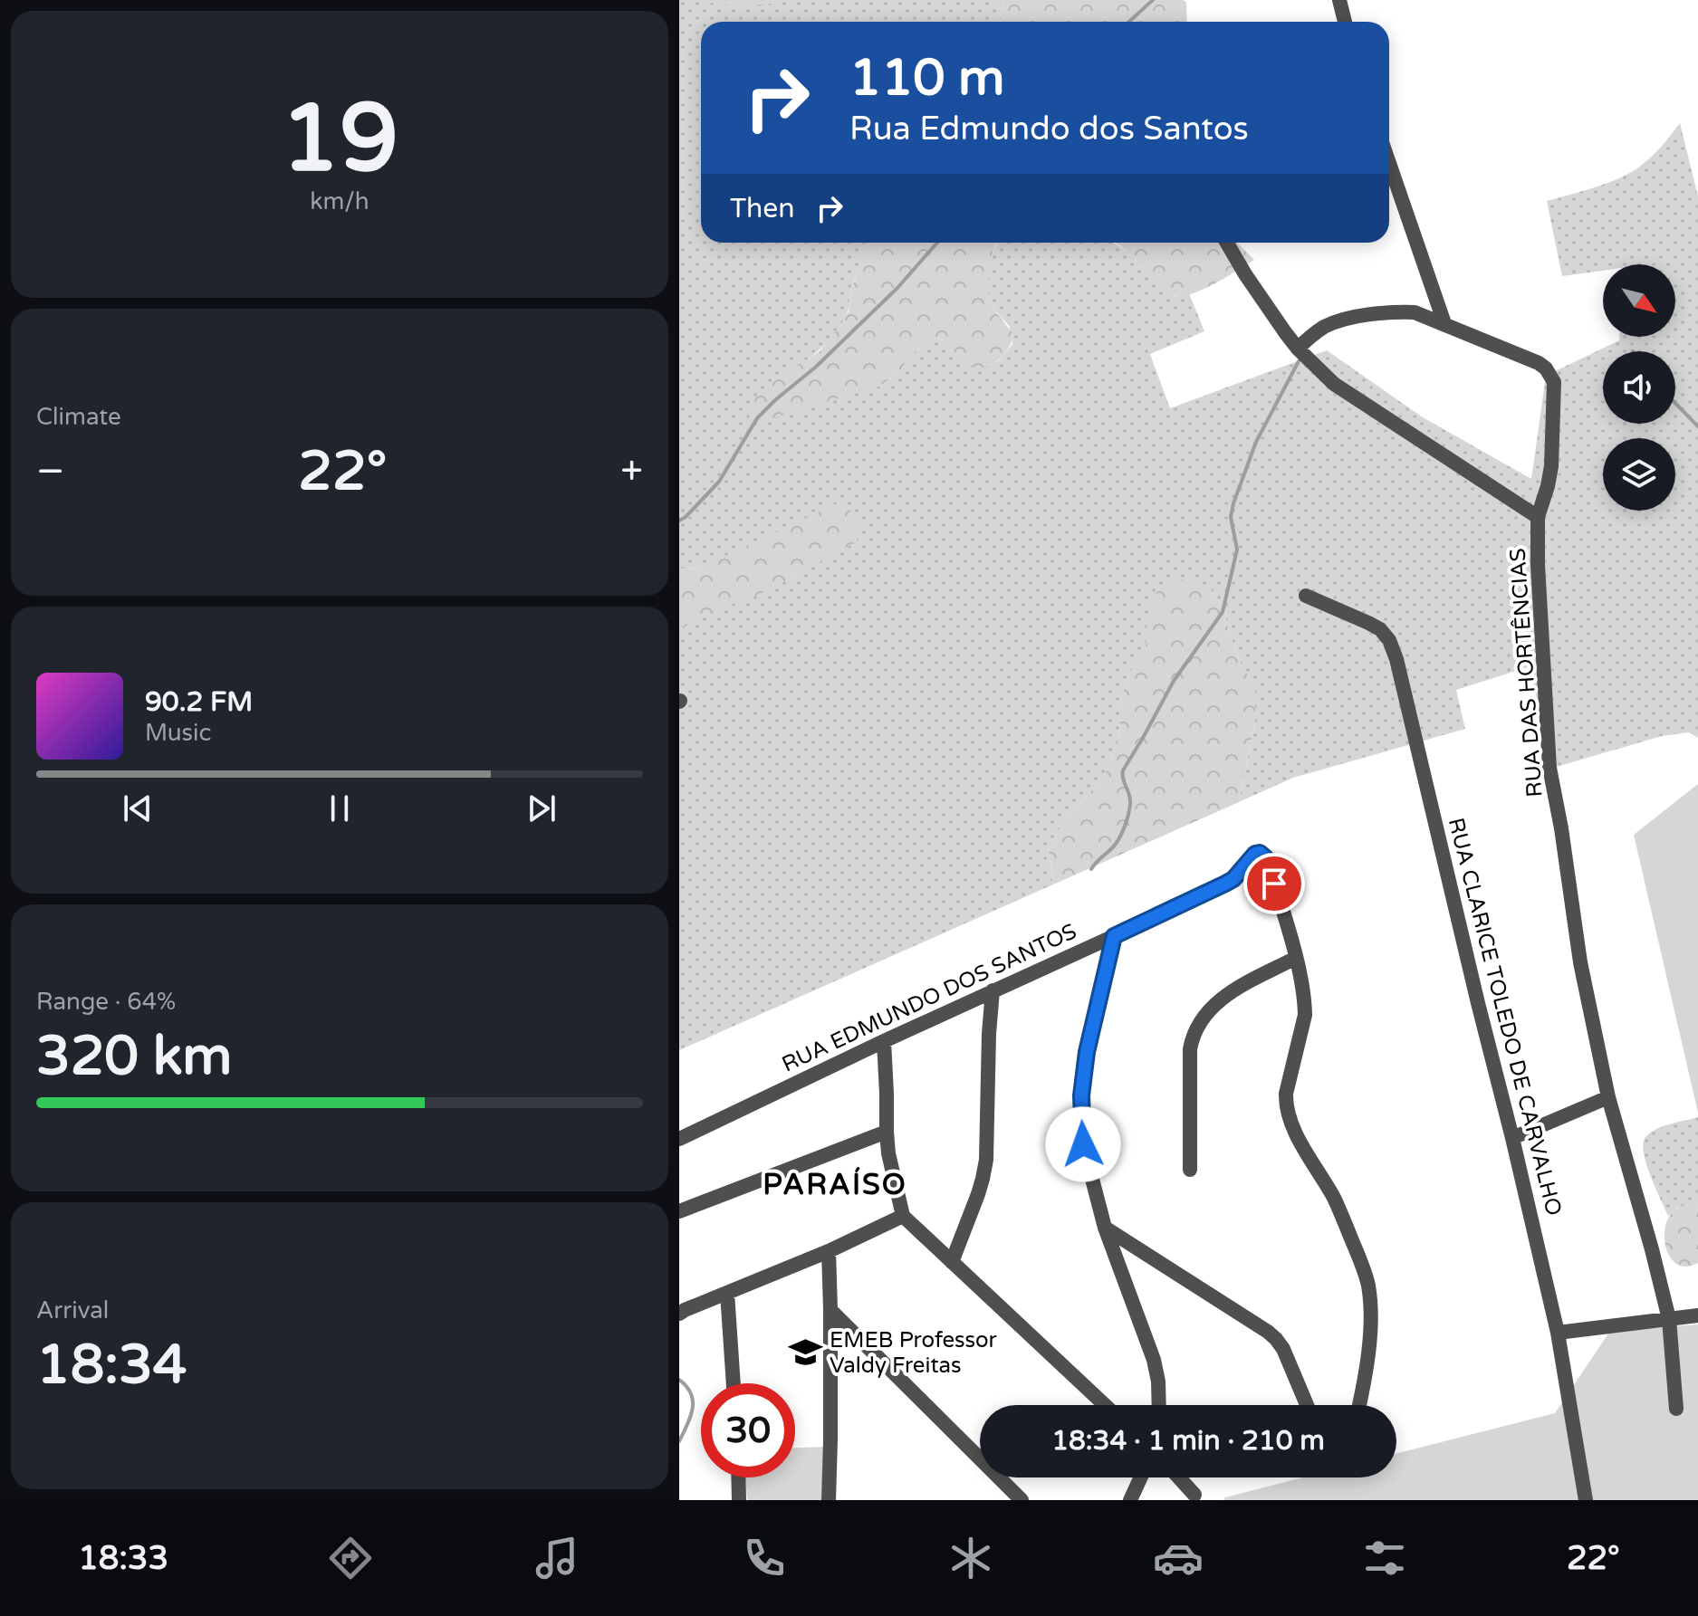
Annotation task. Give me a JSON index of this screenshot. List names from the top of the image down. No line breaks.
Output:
{"streets":{"street":["RUA DAS HORTÊNCIAS","RUA EDMUNDO DOS SANTOS","RUA CLARICE TOLEDO DE CARVALHO"]},"districts":["PARAÍSO"],"places":{"school or university":["EMEB Professor Valdy Freitas"]},"north":"bottom right","page":{"tile":[["19","km/h"],"Climate",["Range · 64%","320 km"],["Arrival","18:34"]],"turn":["110 m","Rua Edmundo dos Santos"],"then":"Then","heat":["−","22°","+"],"song":["90.2 FM","Music"],"limit":"30","trip":"18:34 · 1 min · 210 m","tabs":["18:33","22°"]}}
